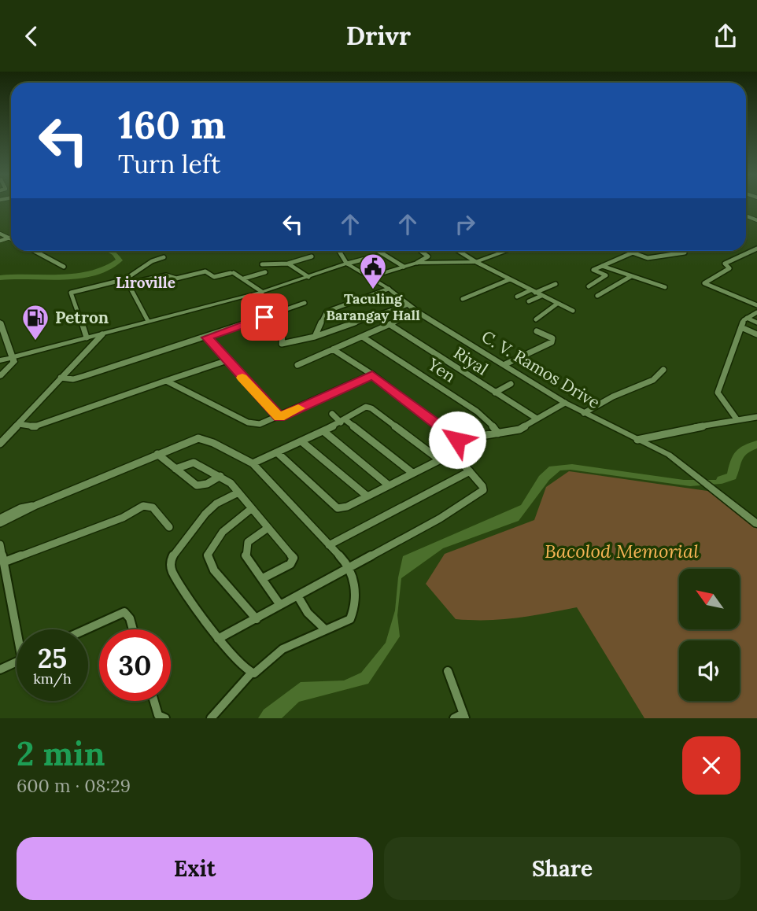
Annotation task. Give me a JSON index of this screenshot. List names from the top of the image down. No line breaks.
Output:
{"streets":{"street":["Riyal","C. V. Ramos Drive","Yen"]},"districts":["Liroville"],"parks":["Bacolod Memorial"],"places":{"public building":["Taculing Barangay Hall"],"fuel station":["Petron"]},"north":"top left","page":{"header":"Drivr","turn":["160 m","Turn left"],"speed":"25 km/h","limit":"30","heading":["2 min","600 m · 08:29"],"buttons":["Exit","Share"]}}
